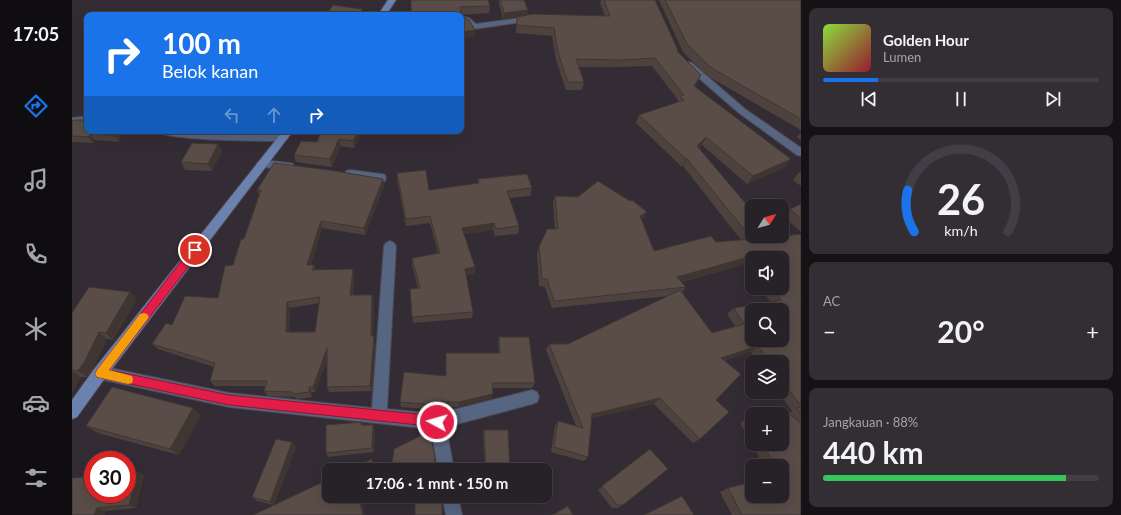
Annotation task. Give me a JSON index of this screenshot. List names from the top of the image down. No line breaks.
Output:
{"north":"top right","page":{"tabs":"17:05","turn":["100 m","Belok kanan"],"song":["Golden Hour","Lumen"],"map_buttons":["+","−"],"tile":["AC",["Jangkauan · 88%","440 km"]],"heat":["−","20°","+"],"limit":"30","trip":"17:06 · 1 mnt · 150 m","gauge":["26","km/h"]}}
